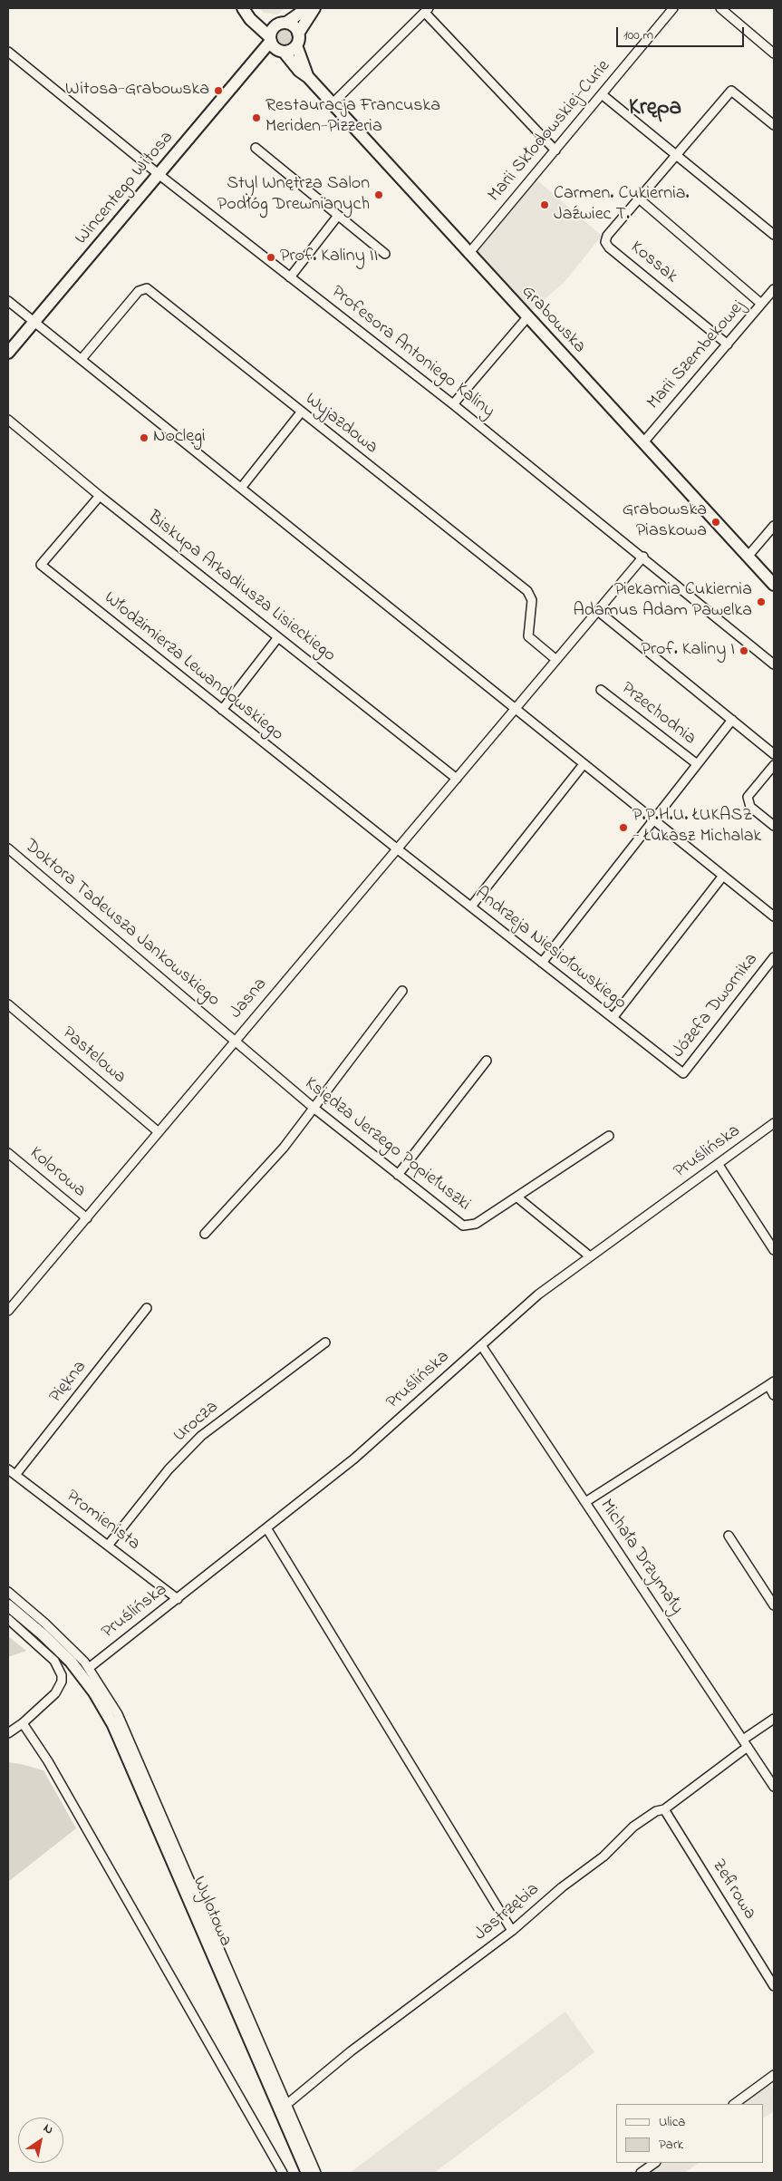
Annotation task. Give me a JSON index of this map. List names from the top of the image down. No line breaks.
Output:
{"streets":{"street":["Marii Skłodowskiej-Curie","Wincentego Witosa","Kossak","Grabowska","Profesora Antoniego Kaliny","Marii Szembekowej","Wyjazdowa","Biskupa Arkadiusza Lisieckiego","Włodzimierza Lewandowskiego","Przechodnia","Doktora Tadeusza Jankowskiego","Andrzeja Niesiołowskiego","Jasna","Józefa Dwornika","Pastelowa","Księdza Jerzego Popiełuszki","Pruślińska","Kolorowa","Piękna","Urocza","Promienista","Michała Drzymały","Zefirowa","Wylotowa","Jastrzębia"]},"crossings":[["Marii Skłodowskiej-Curie","Grabowska"],["Wincentego Witosa","Grabowska"],["Wincentego Witosa","Profesora Antoniego Kaliny"],["Kossak","Marii Szembekowej"],["Grabowska","Marii Szembekowej"],["Profesora Antoniego Kaliny","Jasna"],["Wyjazdowa","Jasna"],["Biskupa Arkadiusza Lisieckiego","Włodzimierza Lewandowskiego"],["Biskupa Arkadiusza Lisieckiego","Jasna"],["Włodzimierza Lewandowskiego","Andrzeja Niesiołowskiego"],["Włodzimierza Lewandowskiego","Jasna"],["Doktora Tadeusza Jankowskiego","Jasna"],["Doktora Tadeusza Jankowskiego","Księdza Jerzego Popiełuszki"],["Andrzeja Niesiołowskiego","Jasna"],["Andrzeja Niesiołowskiego","Józefa Dwornika"],["Jasna","Pastelowa"],["Jasna","Księdza Jerzego Popiełuszki"],["Jasna","Kolorowa"],["Pruślińska","Promienista"],["Pruślińska","Michała Drzymały"],["Pruślińska","Wylotowa"],["Piękna","Promienista"],["Urocza","Promienista"],["Michała Drzymały","Jastrzębia"],["Zefirowa","Jastrzębia"],["Wylotowa","Jastrzębia"]],"districts":["Krępa"],"places":["Witosa-Grabowska","Restauracja Francuska Meriden-Pizzeria","Styl Wnętrza Salon Podłóg Drewnianych","Carmen. Cukiernia. Jaźwiec T.","Prof. Kaliny II","Noclegi","Grabowska Piaskowa","Piekarnia Cukiernia Adamus Adam Pawelka","Prof. Kaliny I","P.P.H.U. ŁUKASZ - Łukasz Michalak"],"legend":["Ulica","Park"],"scale_bar":"100 m","north":"top right"}
